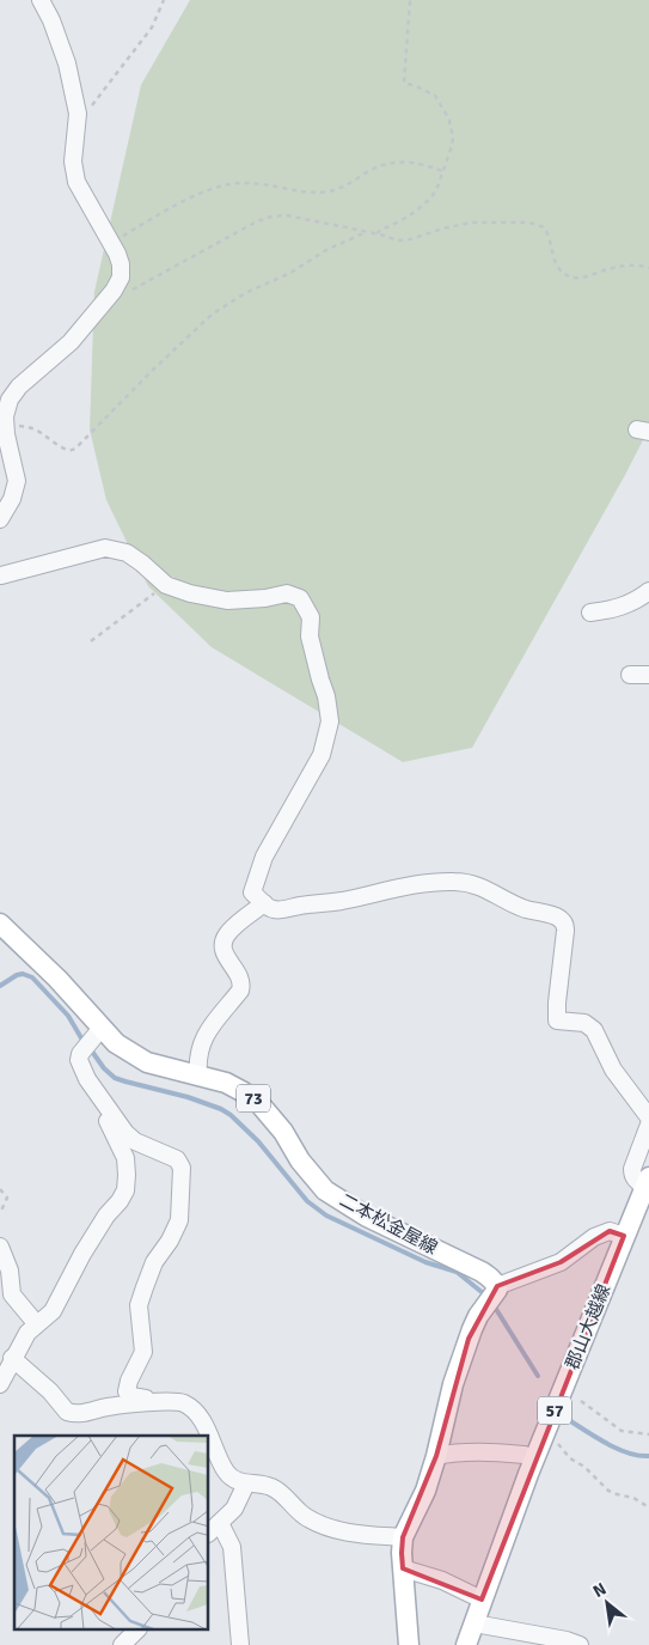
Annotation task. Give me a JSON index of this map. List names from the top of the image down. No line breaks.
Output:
{"streets":{"main road":["73","二本松金屋線","郡山大越線","57"]},"north":"top left"}
